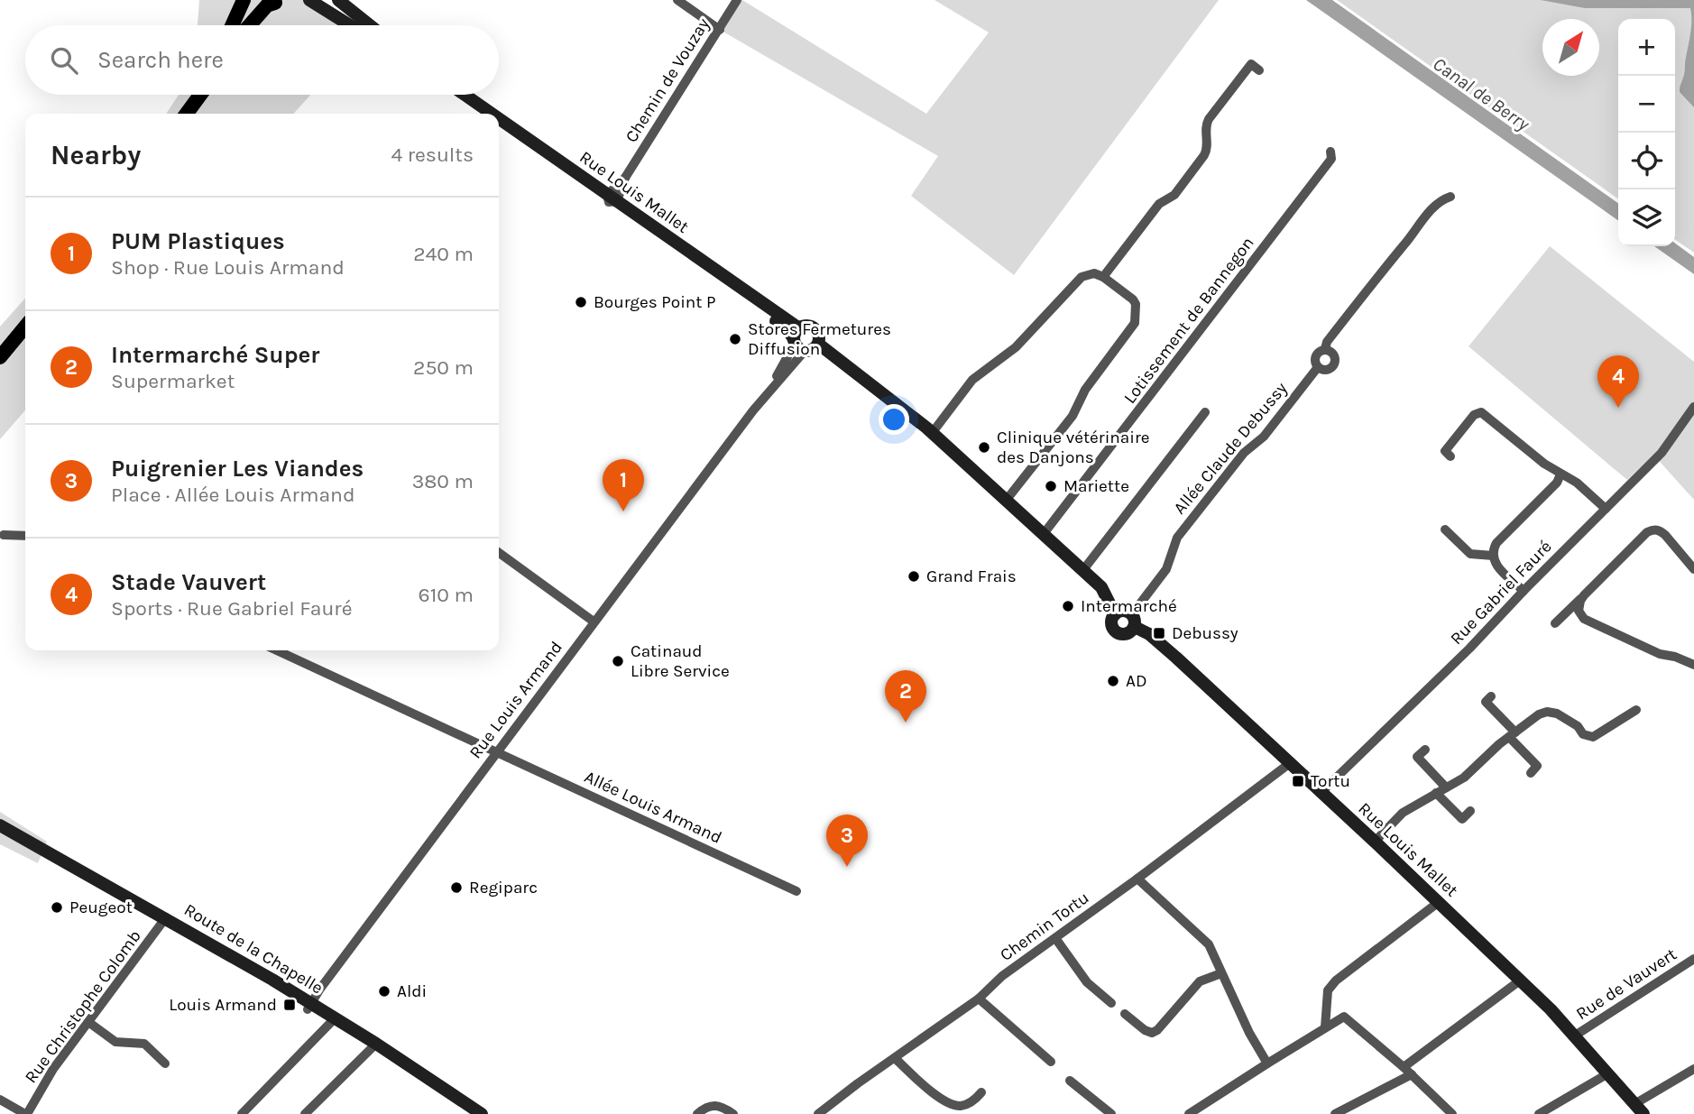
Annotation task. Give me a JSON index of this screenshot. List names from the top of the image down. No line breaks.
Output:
{"streets":{"main road":["Rue Louis Mallet","Route de la Chapelle"],"street":["Chemin de Vouzay","Lotissement de Bannegon","Allée Claude Debussy","Rue Gabriel Fauré","Rue Louis Armand","Allée Louis Armand","Chemin Tortu","Rue de Vauvert","Rue Christophe Colomb"]},"crossings":[["Chemin de Vouzay","Rue Louis Mallet"],["Rue Louis Mallet","Lotissement de Bannegon"],["Rue Louis Mallet","Allée Claude Debussy"],["Rue Louis Mallet","Rue Gabriel Fauré"],["Rue Louis Mallet","Rue Louis Armand"],["Rue Louis Mallet","Chemin Tortu"],["Rue Louis Mallet","Rue de Vauvert"],["Rue Louis Armand","Allée Louis Armand"],["Rue Louis Armand","Route de la Chapelle"],["Route de la Chapelle","Rue Christophe Colomb"]],"water":["Canal de Berry"],"places":{"other":["Bourges Point P","Stores Fermetures Diffusion","Clinique vétérinaire des Danjons","Mariette","Grand Frais","Intermarché","Catinaud Libre Service","AD","Regiparc","Peugeot","Aldi"],"transit":["Debussy","Tortu","Louis Armand"]},"north":"top right","page":{"map_buttons":["+","−"],"search":"Search here","heading":["Nearby","4 results"],"list":[{"mark":"1","name":"PUM Plastiques","note":"Shop · Rue Louis Armand","value":"240 m"},{"mark":"2","name":"Intermarché Super","note":"Supermarket","value":"250 m"},{"mark":"3","name":"Puigrenier Les Viandes","note":"Place · Allée Louis Armand","value":"380 m"},{"mark":"4","name":"Stade Vauvert","note":"Sports · Rue Gabriel Fauré","value":"610 m"}],"pins":["4","1","2","3"]}}
